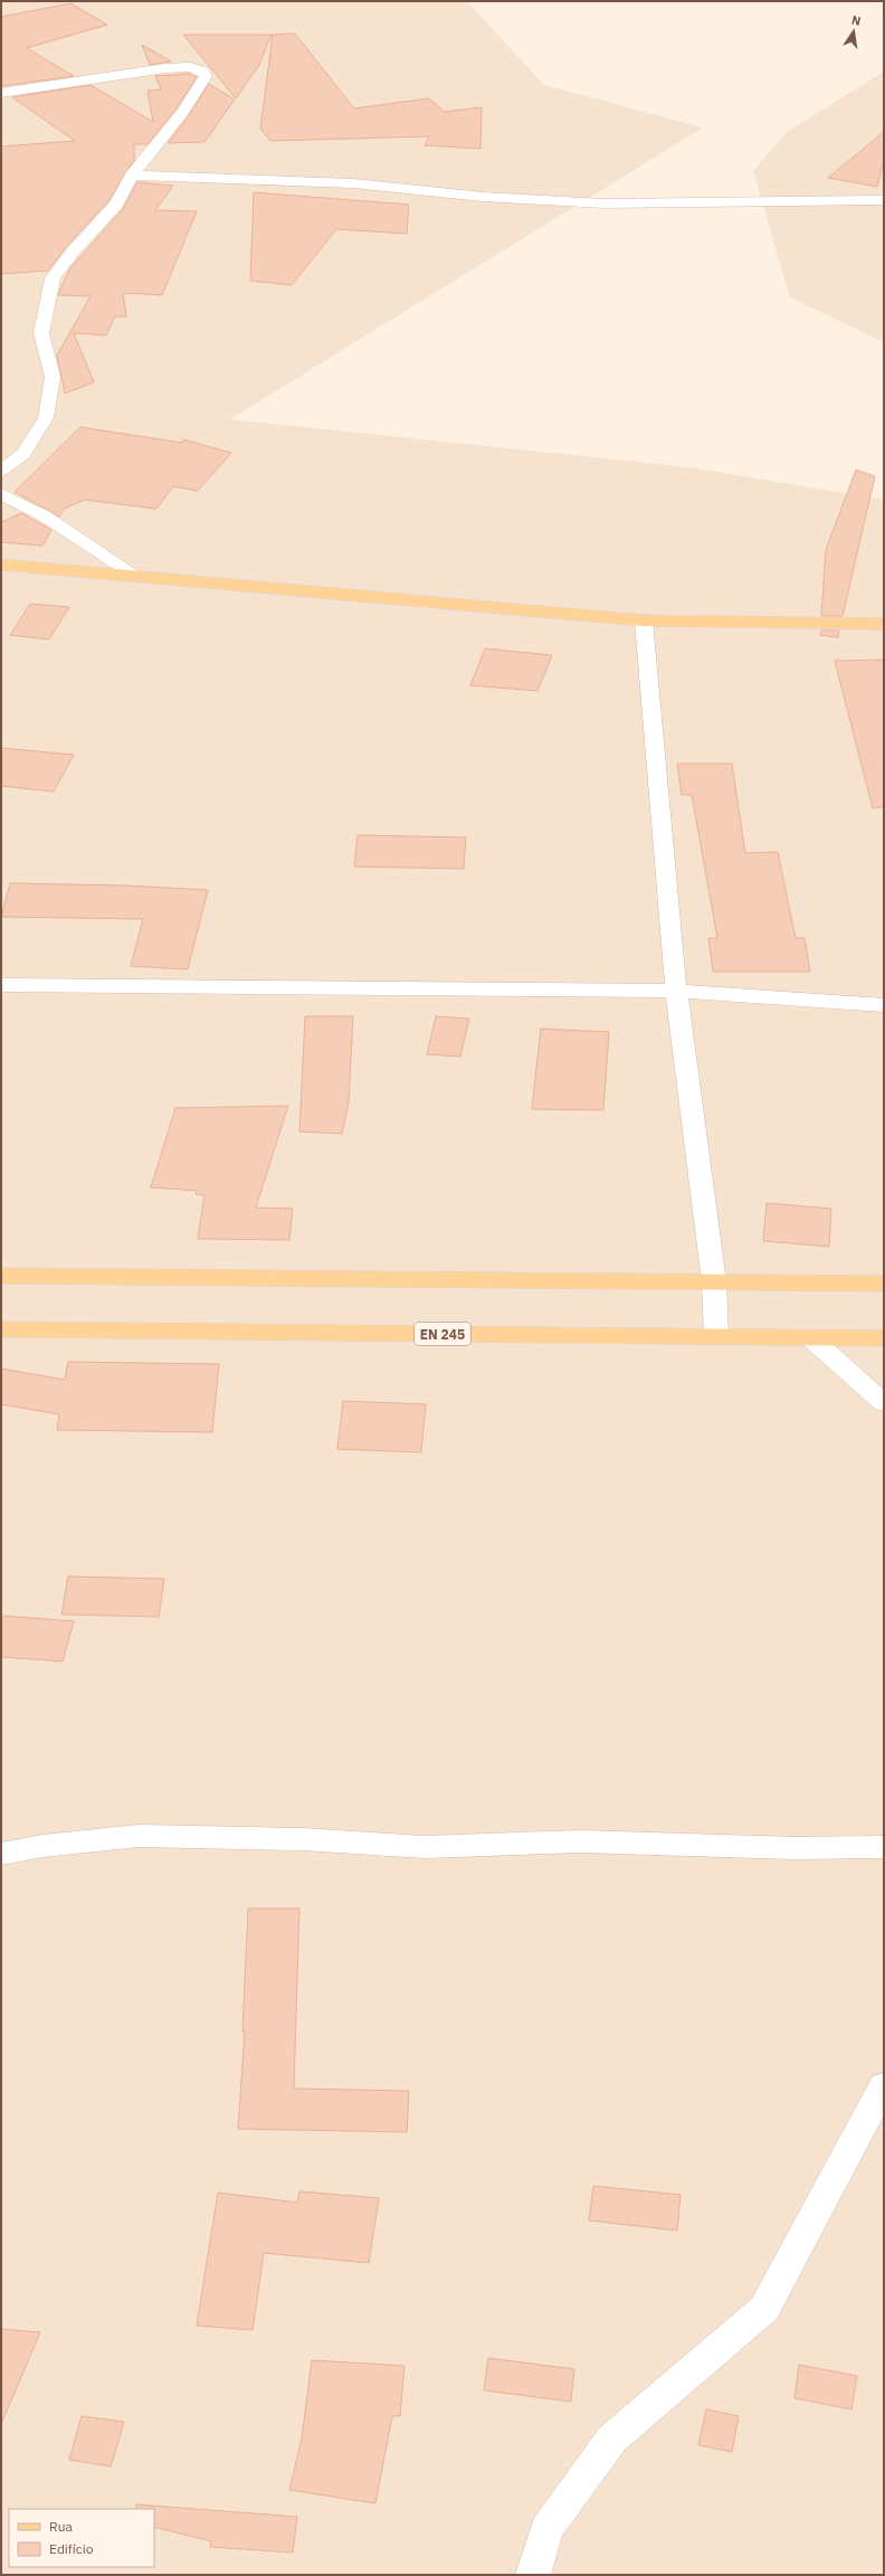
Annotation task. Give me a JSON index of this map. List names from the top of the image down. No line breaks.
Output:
{"streets":{"main road":["EN 245"]},"legend":["Rua","Edifício"],"north":"top"}
